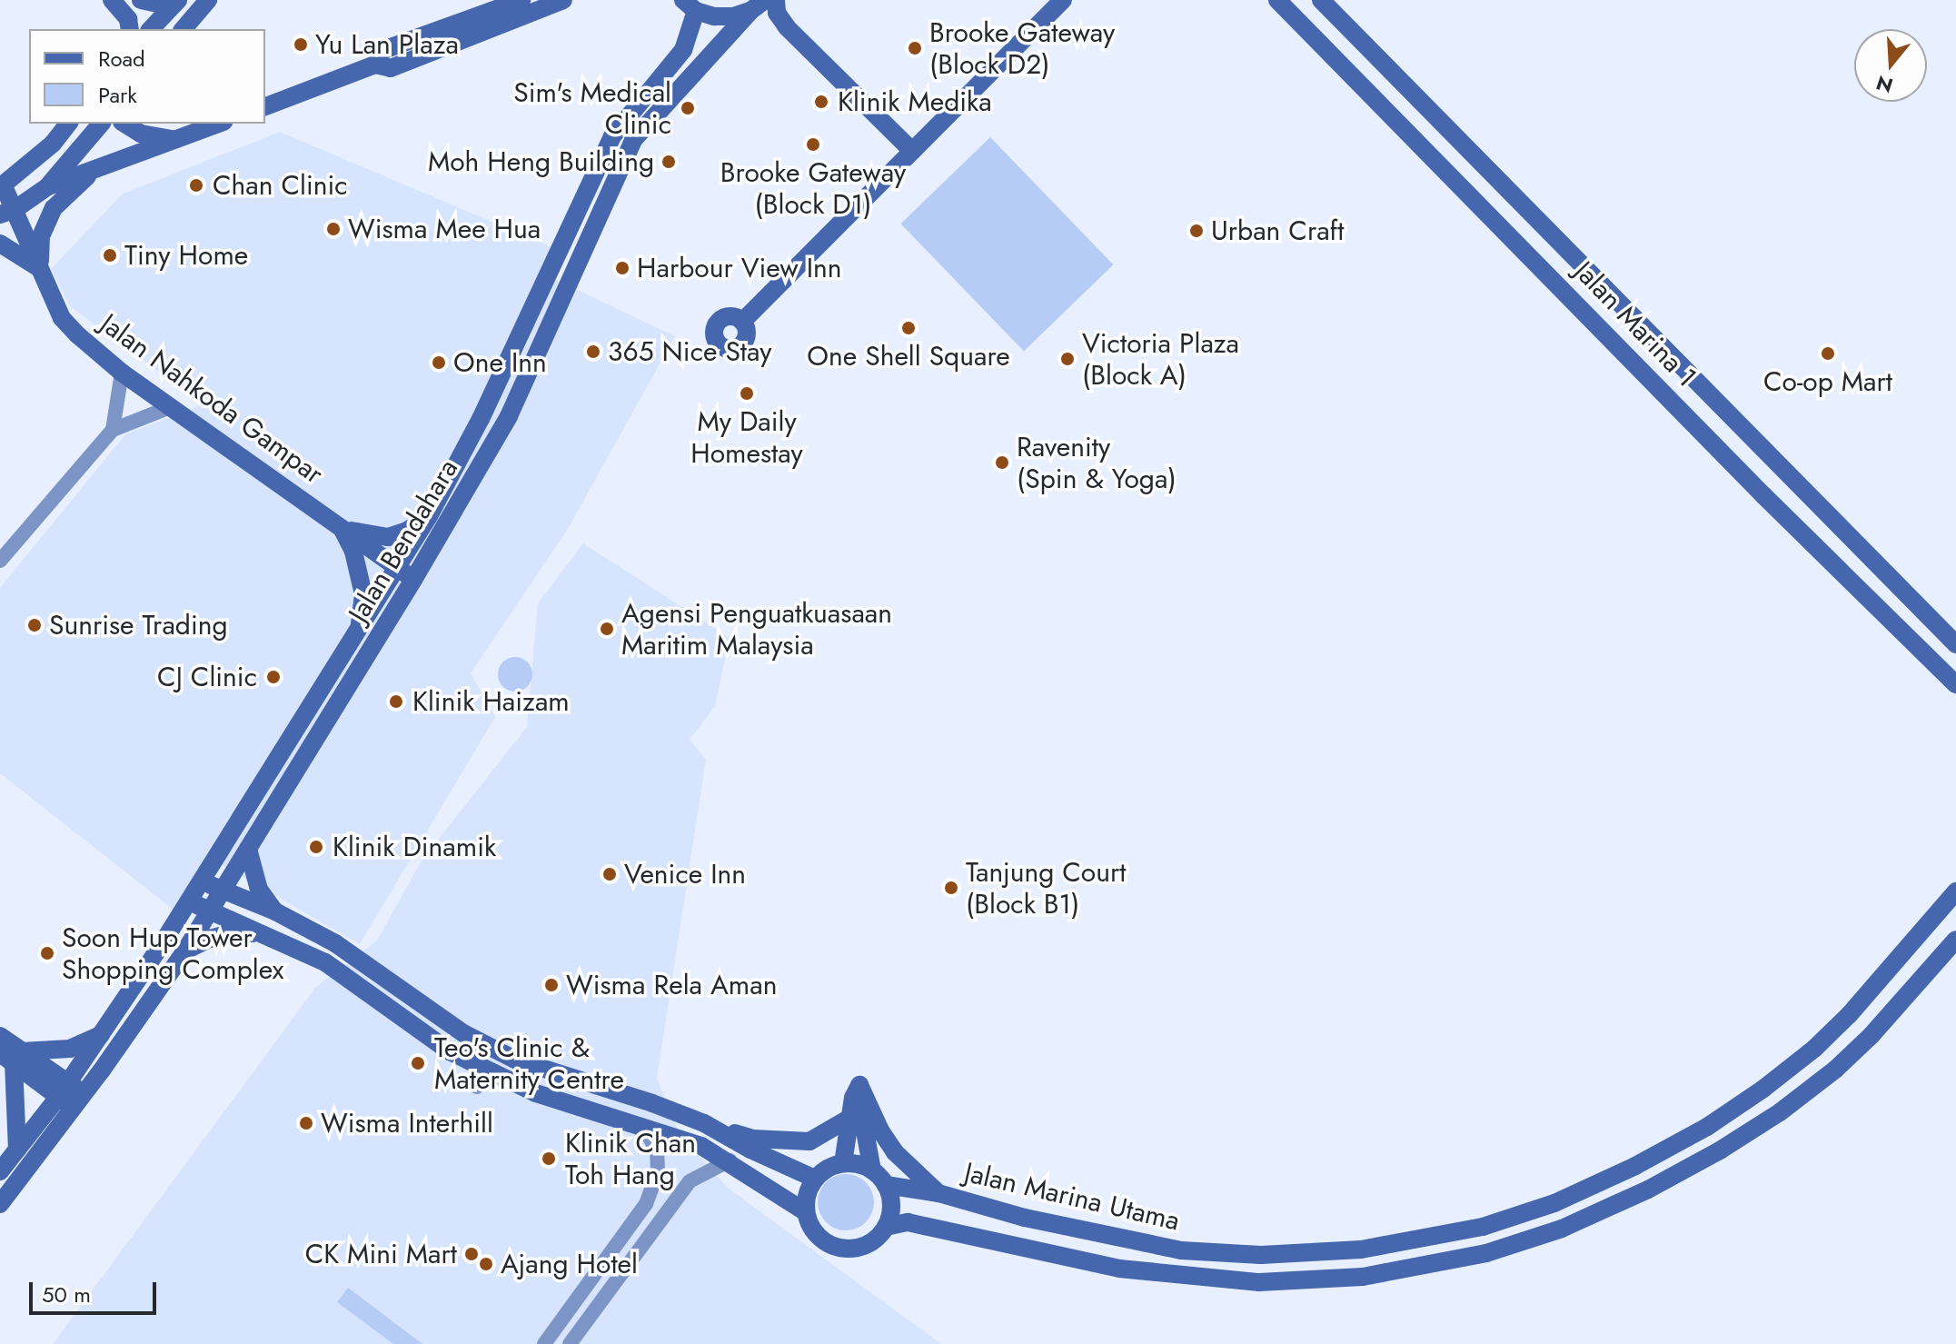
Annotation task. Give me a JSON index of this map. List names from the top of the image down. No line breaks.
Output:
{"streets":{"street":["Jalan Marina 1","Jalan Nahkoda Gampar","Jalan Bendahara","Jalan Marina Utama"]},"crossings":[["Jalan Nahkoda Gampar","Jalan Bendahara"]],"places":["Yu Lan Plaza","Brooke Gateway (Block D2)","Klinik Medika","Sim's Medical Clinic","Brooke Gateway (Block D1)","Moh Heng Building","Chan Clinic","Wisma Mee Hua","Urban Craft","Tiny Home","Harbour View Inn","One Shell Square","365 Nice Stay","Co-op Mart","Victoria Plaza (Block A)","One Inn","My Daily Homestay","Ravenity (Spin & Yoga)","Sunrise Trading","Agensi Penguatkuasaan Maritim Malaysia","CJ Clinic","Klinik Haizam","Klinik Dinamik","Venice Inn","Tanjung Court (Block B1)","Soon Hup Tower Shopping Complex","Wisma Rela Aman","Teo's Clinic & Maternity Centre","Wisma Interhill","Klinik Chan Toh Hang","CK Mini Mart","Ajang Hotel"],"legend":["Road","Park"],"scale_bar":"50 m","north":"bottom"}
